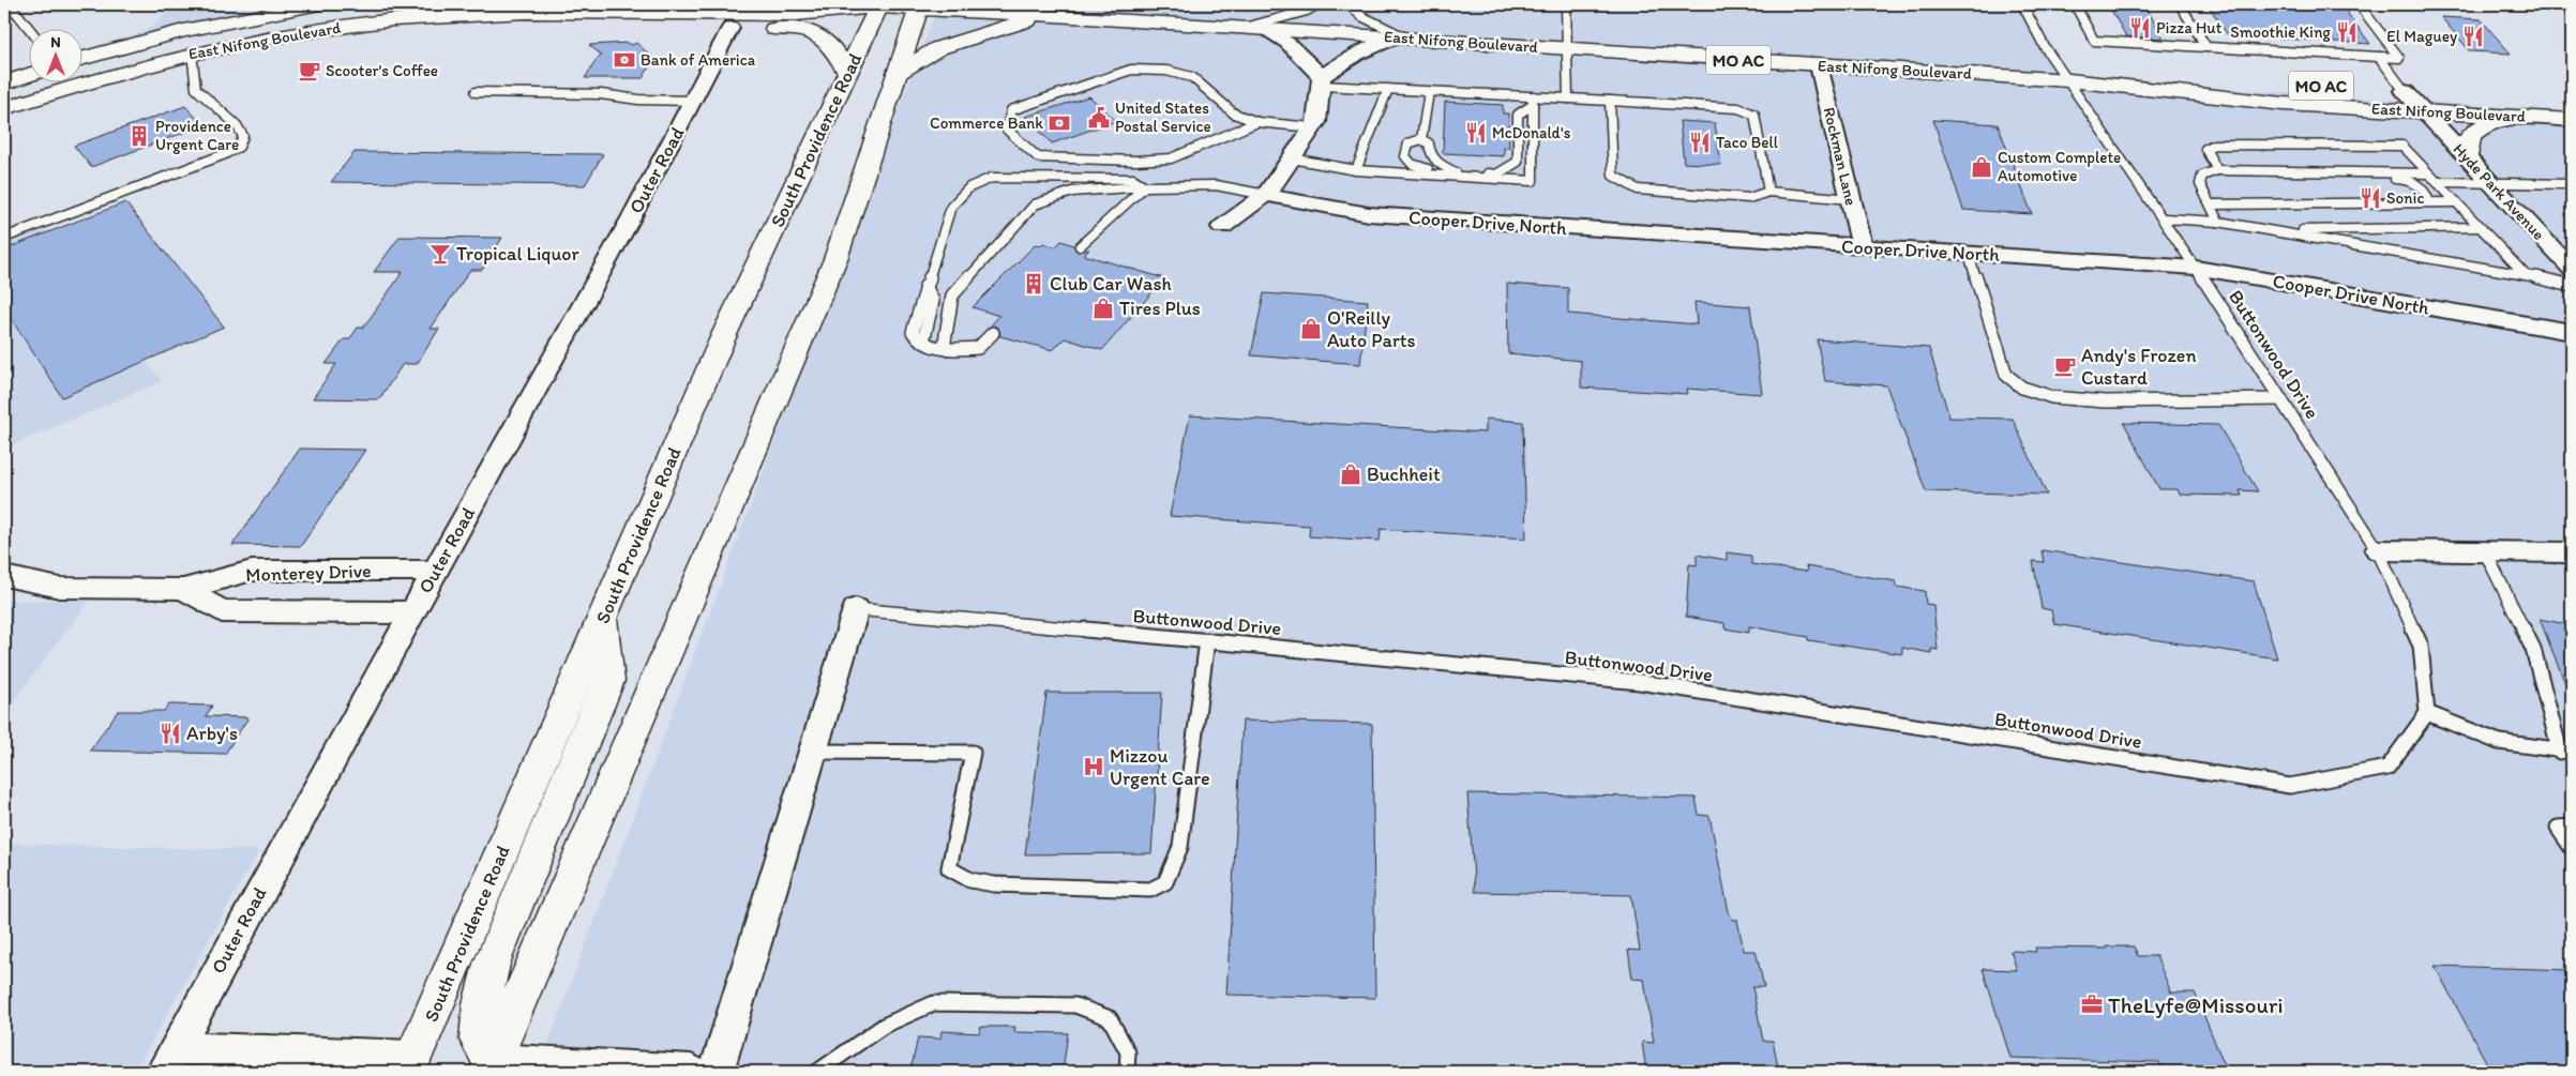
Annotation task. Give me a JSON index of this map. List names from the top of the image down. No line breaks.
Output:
{"streets":{"main road":["East Nifong Boulevard","MO AC","South Providence Road"],"street":["Rockman Lane","Outer Road","Hyde Park Avenue","Cooper Drive North","Monterey Drive"],"lane":["Buttonwood Drive"]},"crossings":[["East Nifong Boulevard","South Providence Road"],["East Nifong Boulevard","Rockman Lane"],["East Nifong Boulevard","Hyde Park Avenue"],["East Nifong Boulevard","Buttonwood Drive"],["Rockman Lane","Cooper Drive North"],["Outer Road","Monterey Drive"],["Cooper Drive North","Buttonwood Drive"]],"places":{"restaurant":["Pizza Hut","Smoothie King","El Maguey","McDonald's","Taco Bell","Sonic","Arby's"],"bank":["Bank of America","Commerce Bank"],"cafe":["Scooter's Coffee","Andy's Frozen Custard"],"public building":["United States Postal Service"],"building":["Providence Urgent Care","Club Car Wash"],"shop":["Custom Complete Automotive","Tires Plus","O'Reilly Auto Parts","Buchheit"],"bar":["Tropical Liquor"],"hospital":["Mizzou Urgent Care"],"office":["TheLyfe@Missouri"]},"north":"top"}
